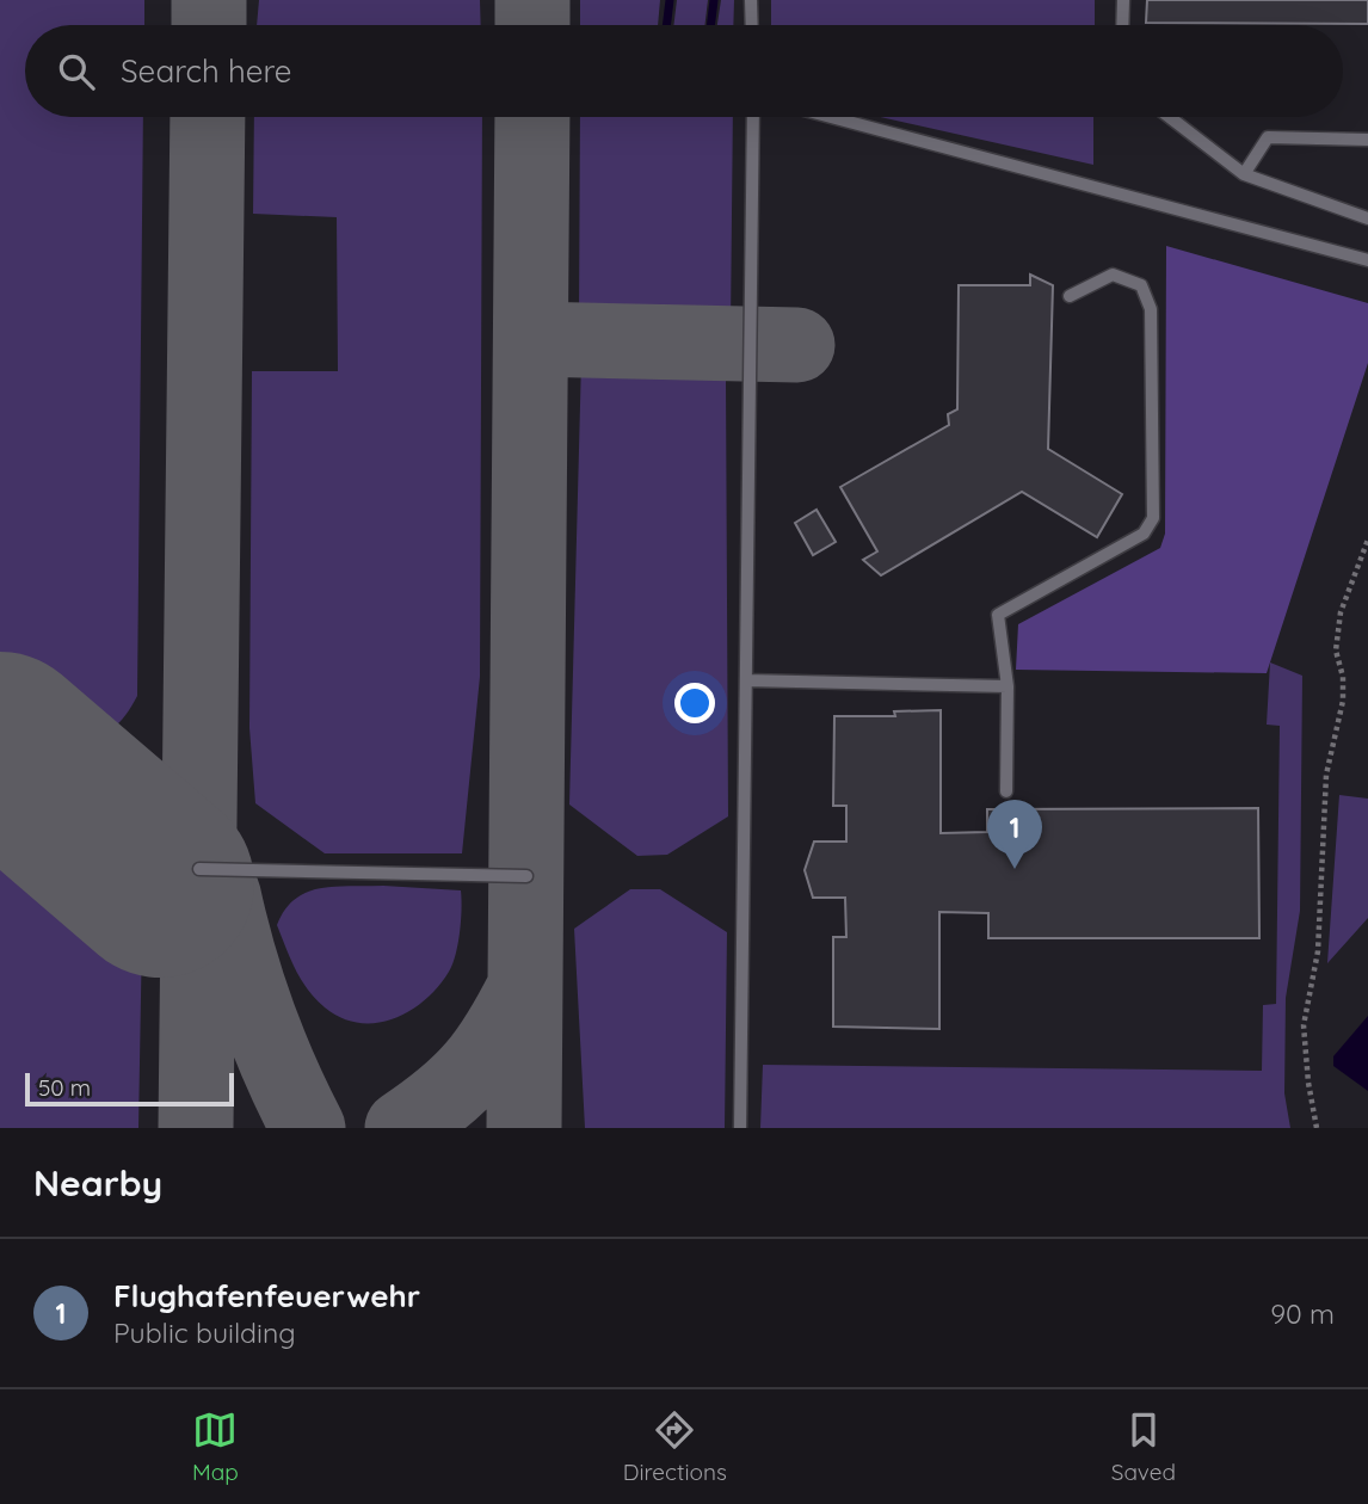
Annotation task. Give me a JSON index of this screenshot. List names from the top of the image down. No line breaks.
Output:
{"scale_bar":"50 m","page":{"search":"Search here","pins":"1","scale":"50 m","heading":"Nearby","list":[{"mark":"1","name":"Flughafenfeuerwehr","note":"Public building","value":"90 m"}],"nav":["Map","Directions","Saved"]}}
